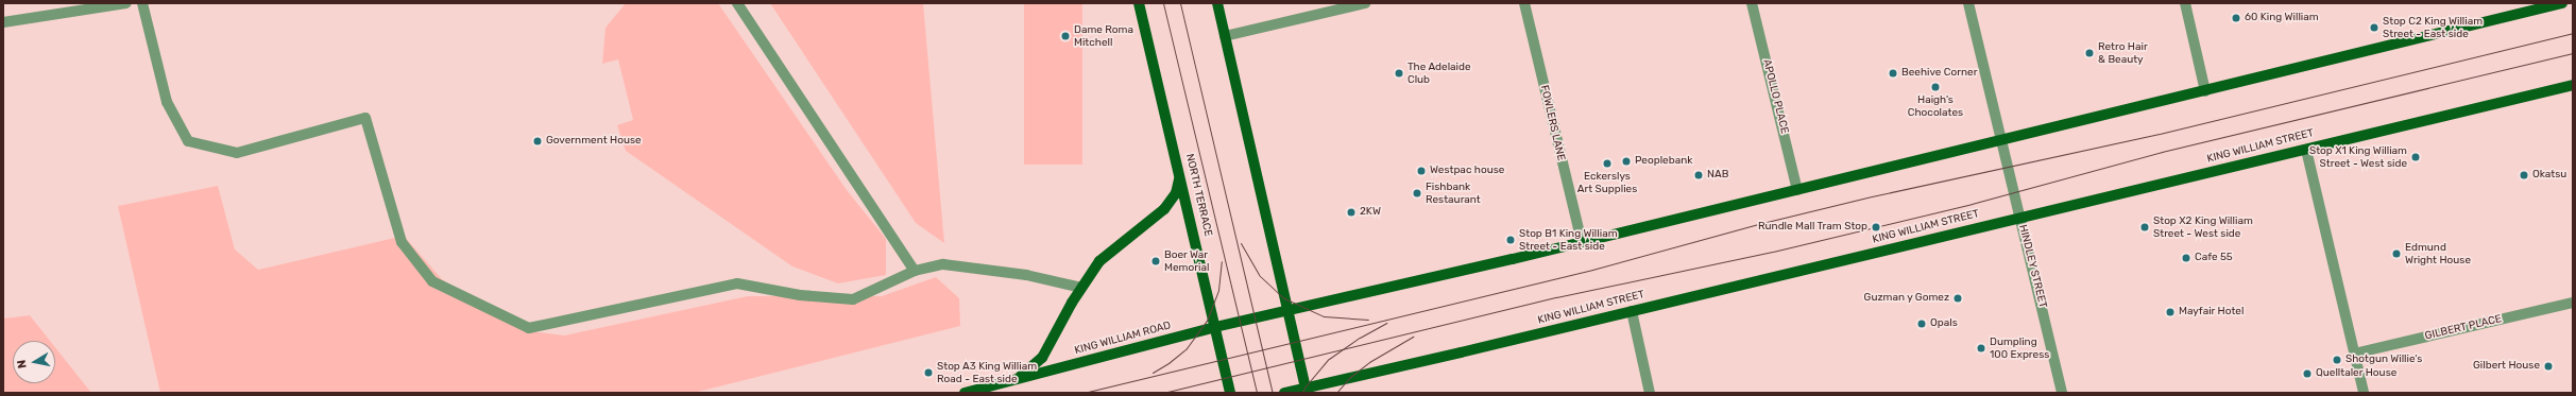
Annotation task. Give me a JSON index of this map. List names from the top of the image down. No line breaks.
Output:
{"streets":{"main road":["KING WILLIAM STREET","NORTH TERRACE","KING WILLIAM ROAD"],"street":["APOLLO PLACE","FOWLERS LANE","HINDLEY STREET","GILBERT PLACE"]},"crossings":[["KING WILLIAM STREET","HINDLEY STREET"],["NORTH TERRACE","KING WILLIAM ROAD"]],"places":["60 King William","Stop C2 King William Street - East side","Dame Roma Mitchell","Retro Hair & Beauty","The Adelaide Club","Beehive Corner","Haigh's Chocolates","Government House","Stop X1 King William Street - West side","Peoplebank","Eckerslys Art Supplies","Westpac house","NAB","Okatsu","Fishbank Restaurant","2KW","Rundle Mall Tram Stop","Stop X2 King William Street - West side","Stop B1 King William Street - East side","Edmund Wright House","Cafe 55","Boer War Memorial","Guzman y Gomez","Mayfair Hotel","Opals","Dumpling 100 Express","Shotgun Willie‘s","Gilbert House","Stop A3 King William Road - East side","Quelltaler House"],"north":"left"}
